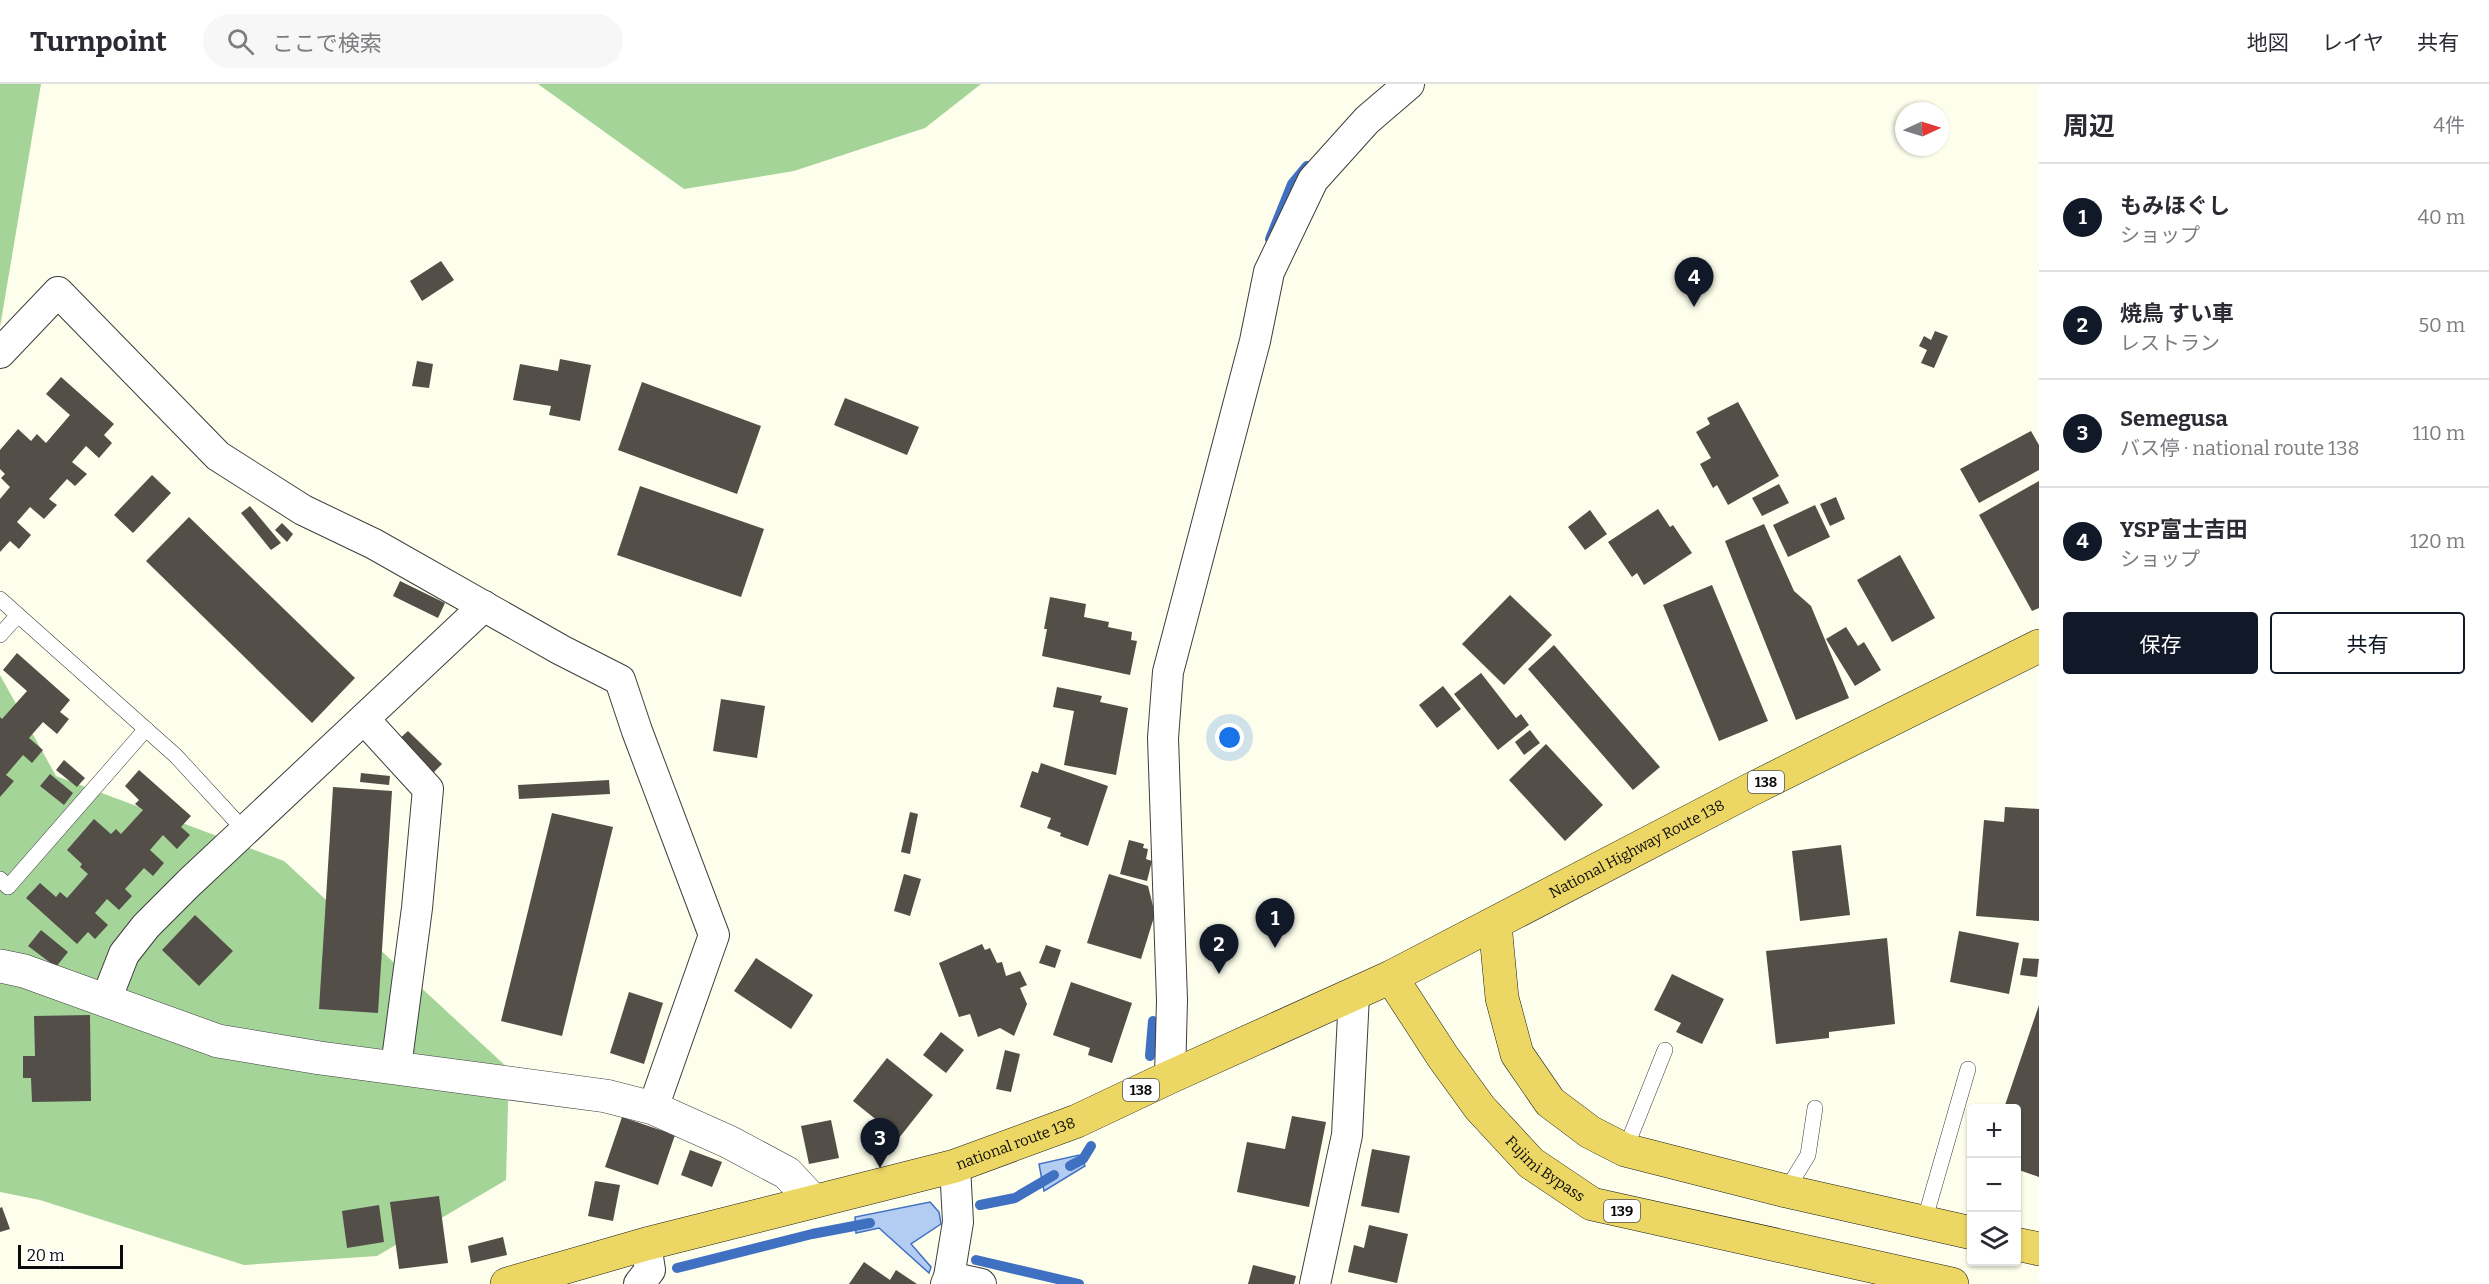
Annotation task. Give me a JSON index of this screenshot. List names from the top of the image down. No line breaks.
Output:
{"streets":{"highway":["138","National Highway Route 138","national route 138","Fujimi Bypass","139"]},"crossings":[["National Highway Route 138","national route 138"],["national route 138","Fujimi Bypass"]],"scale_bar":"20 m","north":"right","page":{"header":"Turnpoint","search":"ここで検索","nav":["地図","レイヤ","共有"],"heading":["周辺","4件"],"list":[{"mark":"1","name":"もみほぐし","note":"ショップ","value":"40 m"},{"mark":"2","name":"焼鳥 すい車","note":"レストラン","value":"50 m"},{"mark":"3","name":"Semegusa","note":"バス停 · national route 138","value":"110 m"},{"mark":"4","name":"YSP富士吉田","note":"ショップ","value":"120 m"}],"pins":["4","1","2","3"],"buttons":["保存","共有"],"map_buttons":["+","−"],"scale":"20 m"}}
